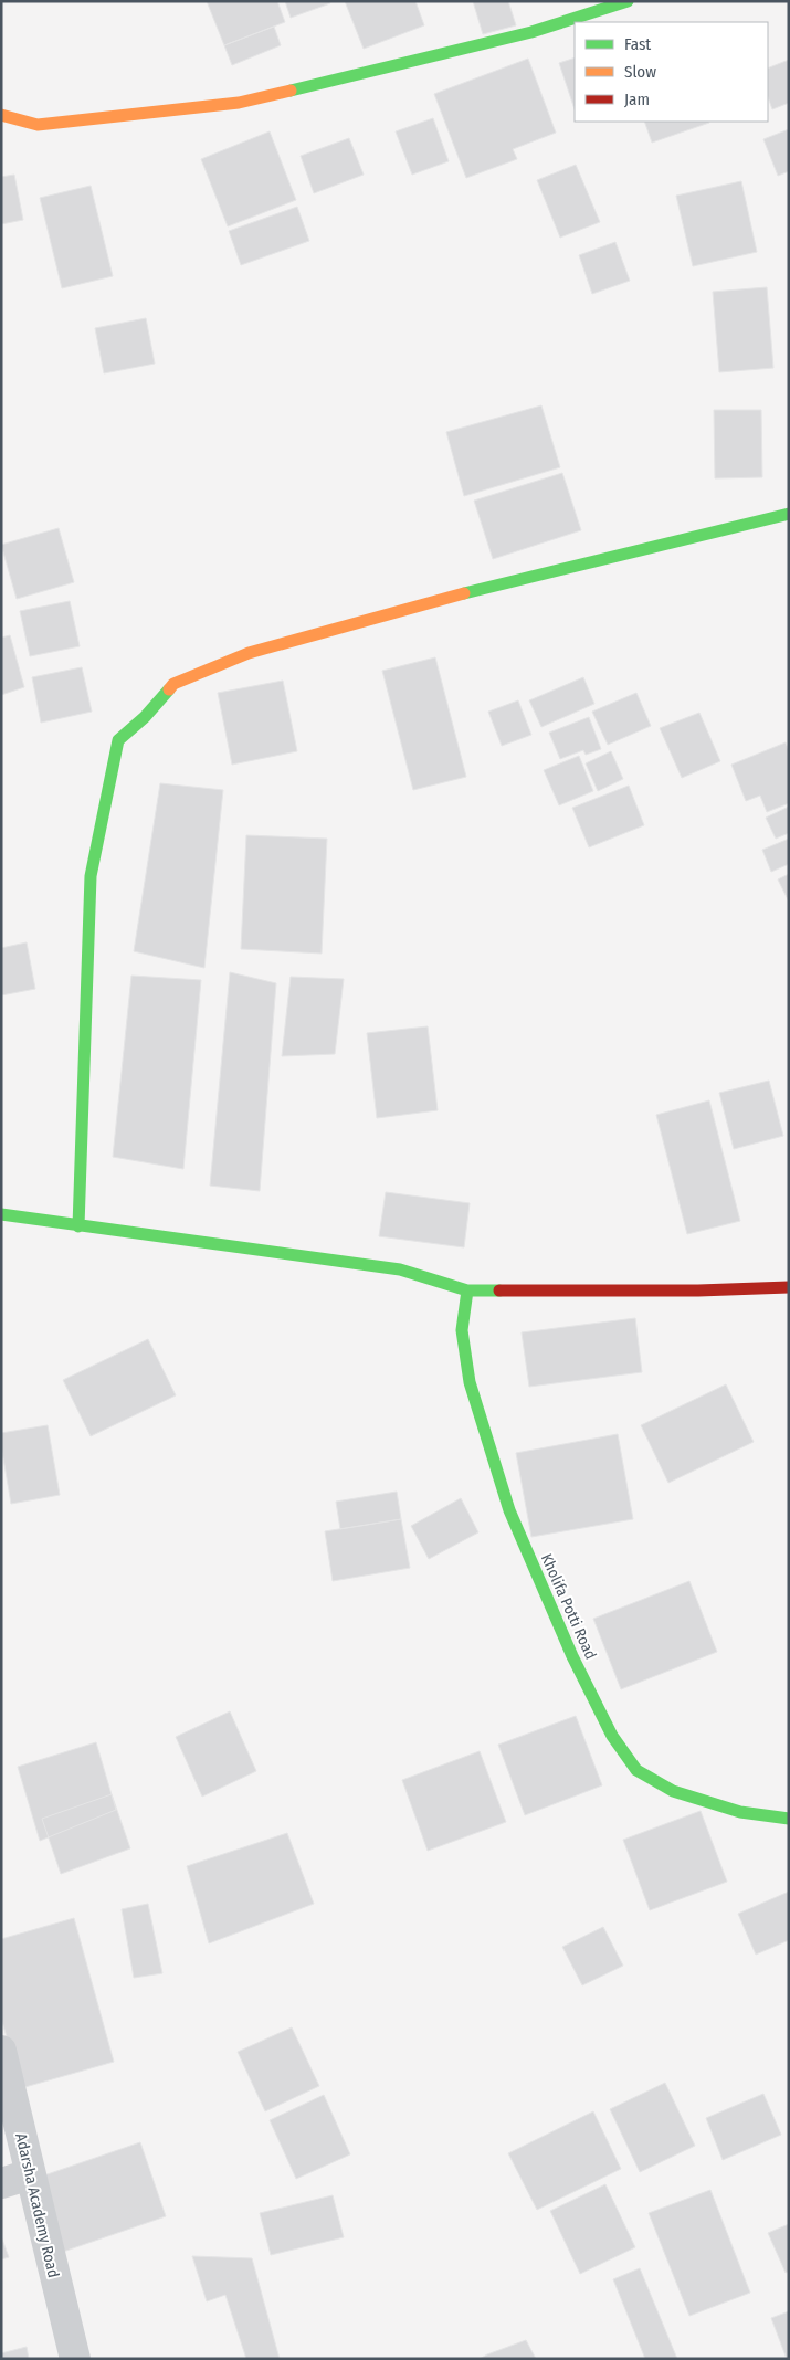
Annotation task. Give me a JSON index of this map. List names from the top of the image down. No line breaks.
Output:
{"streets":{"street":["Kholifa Potti Road","Adarsha Academy Road"]},"legend":["Fast","Slow","Jam"]}
